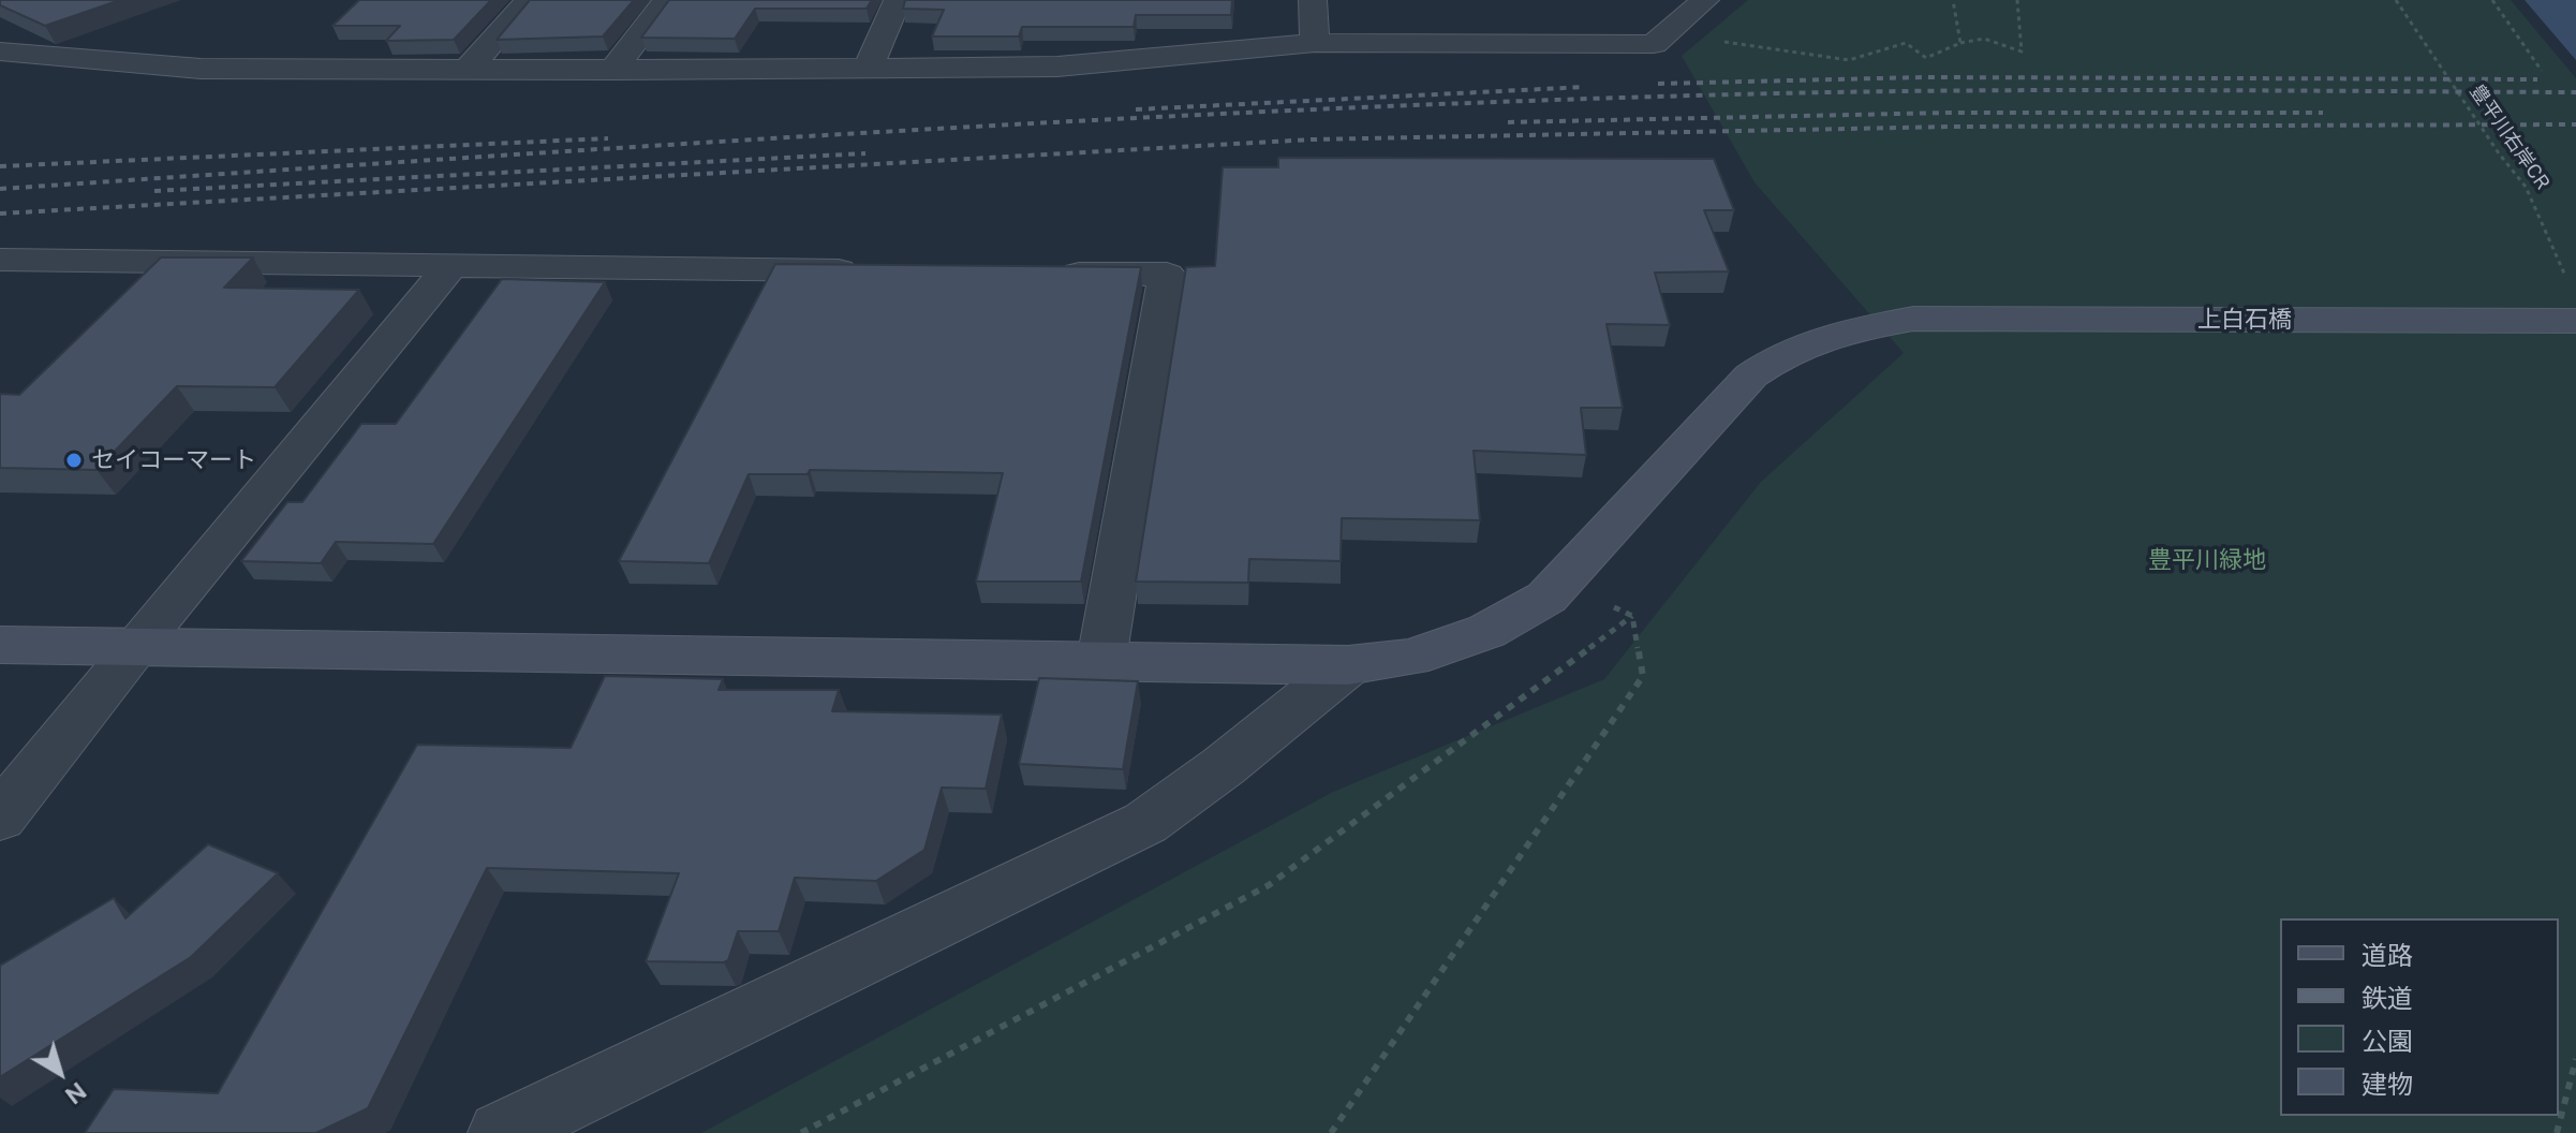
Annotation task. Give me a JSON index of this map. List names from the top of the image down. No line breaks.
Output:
{"streets":{"street":["上白石橋"],"path":["豊平川右岸CR"]},"crossings":[["豊平川右岸CR","上白石橋"]],"parks":["豊平川緑地"],"places":["セイコーマート"],"legend":["道路","鉄道","公園","建物"],"north":"bottom right"}
